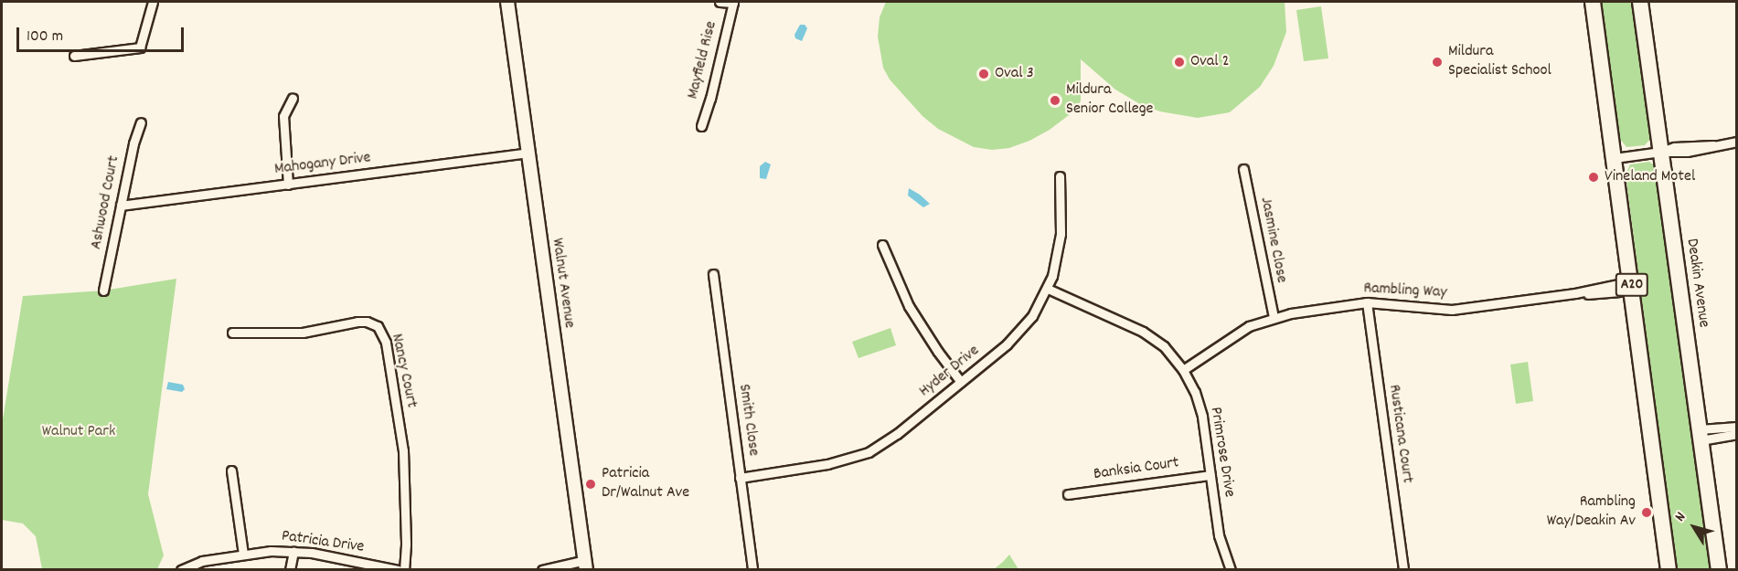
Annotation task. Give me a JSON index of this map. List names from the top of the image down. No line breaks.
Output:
{"streets":{"highway":["Deakin Avenue","A20"],"street":["Mayfield Rise","Mahogany Drive","Ashwood Court","Jasmine Close","Walnut Avenue","Rambling Way","Nancy Court","Hyder Drive","Smith Close","Rusticana Court","Primrose Drive","Banksia Court","Patricia Drive"]},"crossings":[["Mahogany Drive","Ashwood Court"],["Mahogany Drive","Walnut Avenue"],["Jasmine Close","Rambling Way"],["A20","Rambling Way"],["Rambling Way","Rusticana Court"],["Rambling Way","Primrose Drive"],["Hyder Drive","Smith Close"],["Hyder Drive","Primrose Drive"],["Primrose Drive","Banksia Court"]],"parks":["Walnut Park"],"places":["Oval 2","Mildura Specialist School","Oval 3","Mildura Senior College","Vineland Motel","Patricia Dr/Walnut Ave","Rambling Way/Deakin Av"],"scale_bar":"100 m","north":"top left"}
